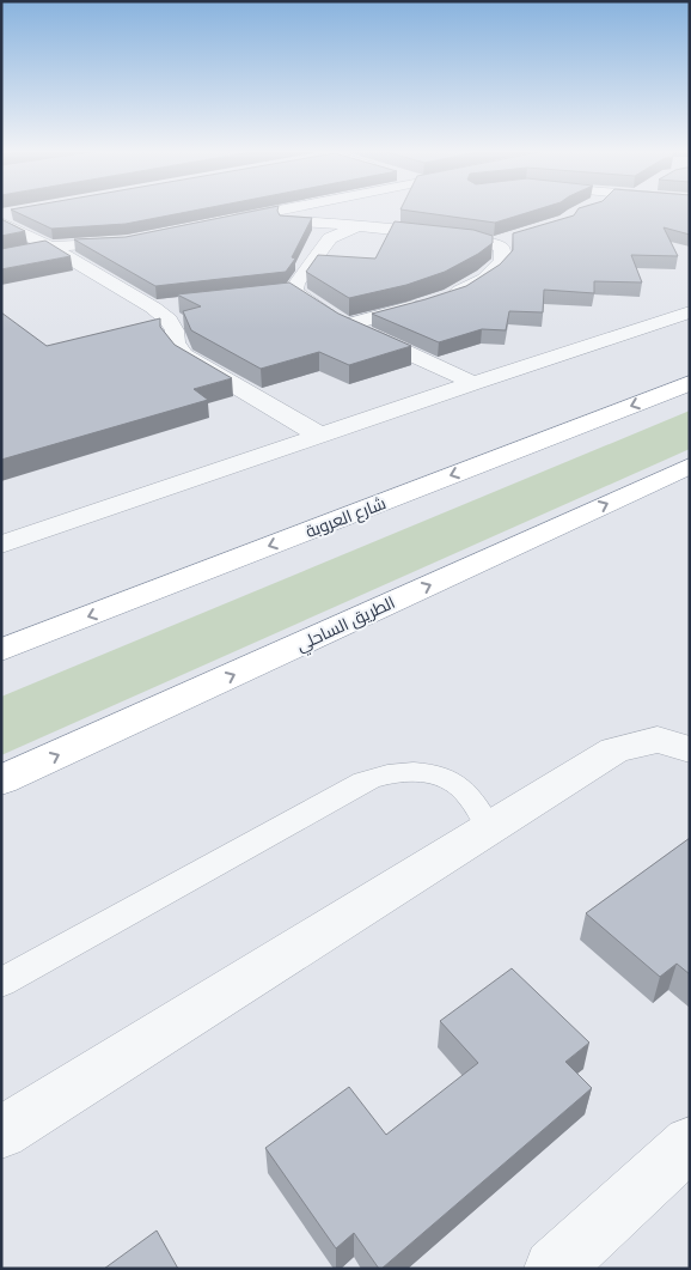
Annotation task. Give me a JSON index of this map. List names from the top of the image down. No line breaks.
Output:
{"streets":{"highway":["شارع العروبة","الطريق الساحلي"]},"one_way":["شارع العروبة","الطريق الساحلي"]}
